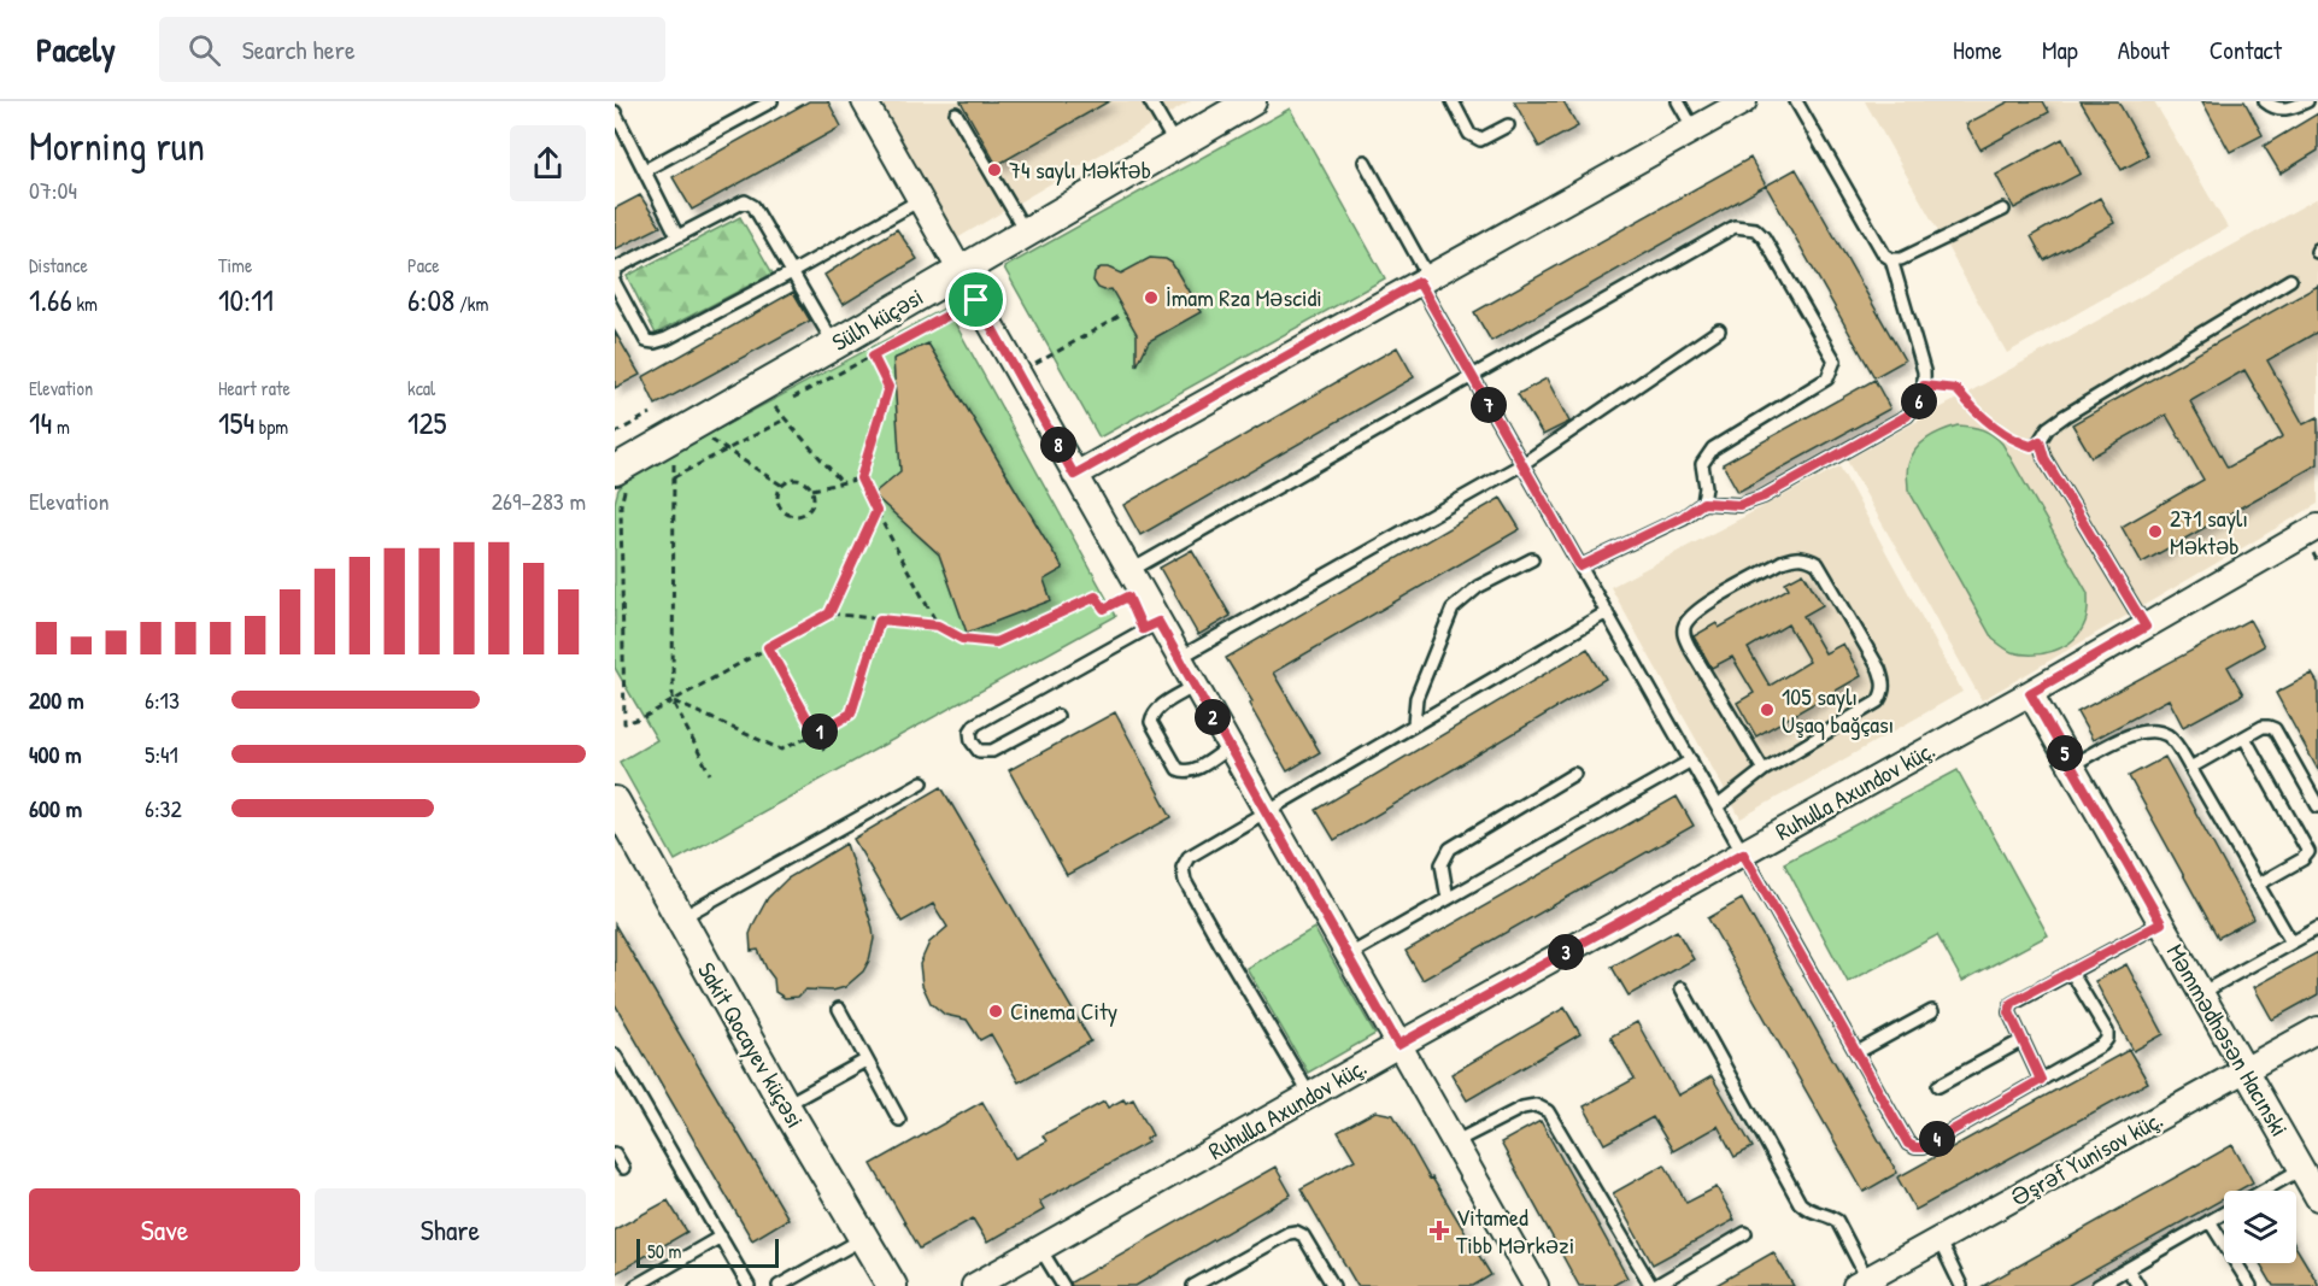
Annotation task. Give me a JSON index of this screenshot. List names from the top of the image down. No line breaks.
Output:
{"streets":{"street":["Sülh küçəsi","Ruhulla Axundov küç.","Məmmədhəsən Hacınski","Sakit Qocayev küçəsi","Əşrəf Yunisov küç."]},"crossings":[["Ruhulla Axundov küç.","Məmmədhəsən Hacınski"],["Məmmədhəsən Hacınski","Əşrəf Yunisov küç."]],"places":{"other":["74 saylı Məktəb","İmam Rza Məscidi","271 saylı Məktəb","105 saylı Uşaq bağçası","Cinema City"],"health":["Vitamed Tibb Mərkəzi"]},"scale_bar":"50 m","page":{"header":"Pacely","search":"Search here","nav":["Home","Map","About","Contact"],"heading":["Morning run","07:04"],"stats":[["Distance","1.66 km"],["Time","10:11"],["Pace","6:08 /km"],["Elevation","14 m"],["Heart rate","154 bpm"],["kcal","125"]],"pins":["6","7","8","2","1","5","3","4"],"chart":["Elevation","269–283 m"],"list":[{"name":"200 m","note":"6:13"},{"name":"400 m","note":"5:41"},{"name":"600 m","note":"6:32"}],"buttons":["Save","Share"],"scale":"50 m"}}
